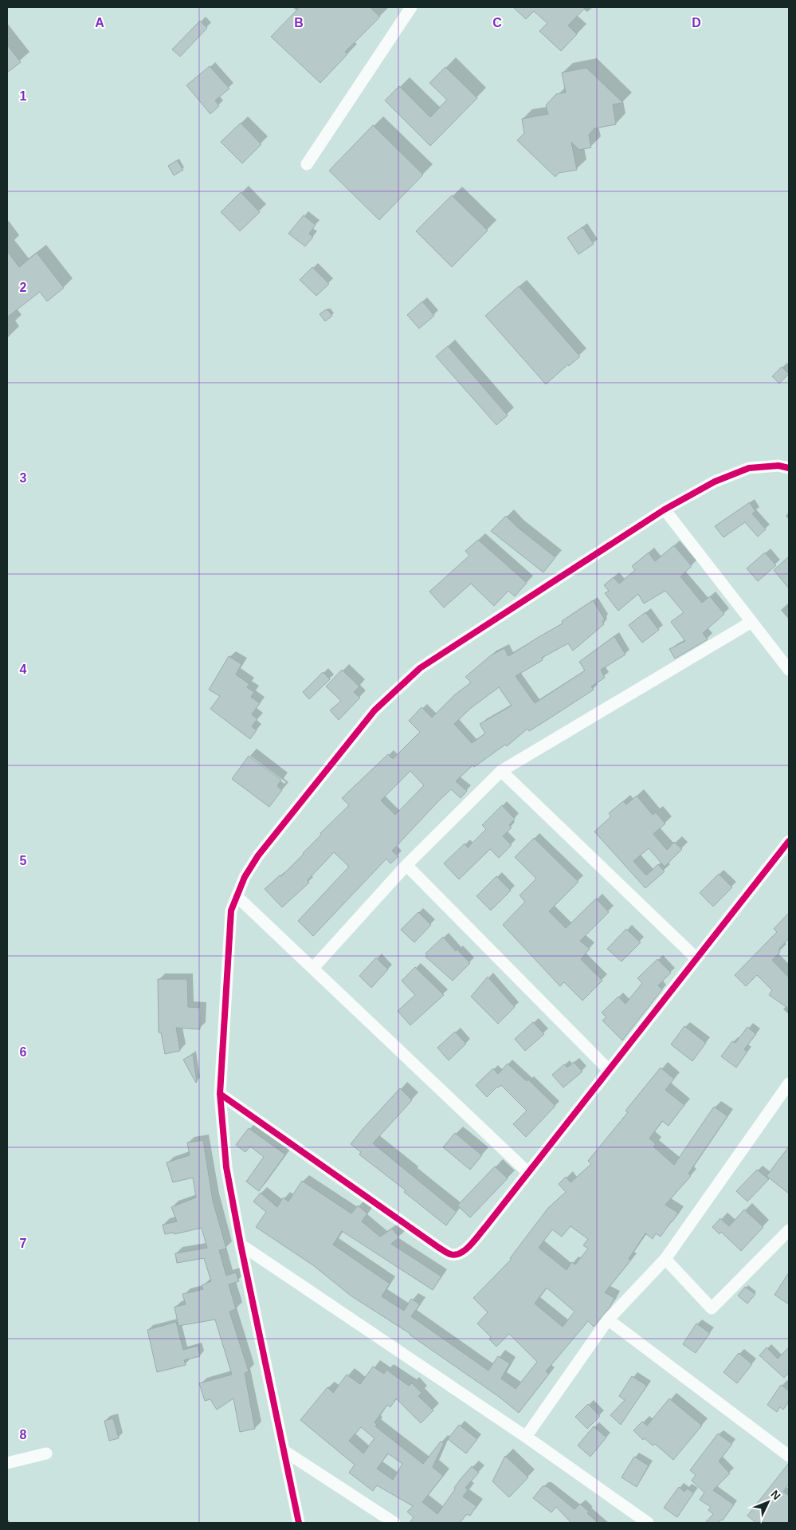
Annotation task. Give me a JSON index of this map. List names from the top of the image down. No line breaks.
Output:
{"north":"top right","grid":{"columns":["A","B","C","D"],"rows":["1","2","3","4","5","6","7","8"]}}
